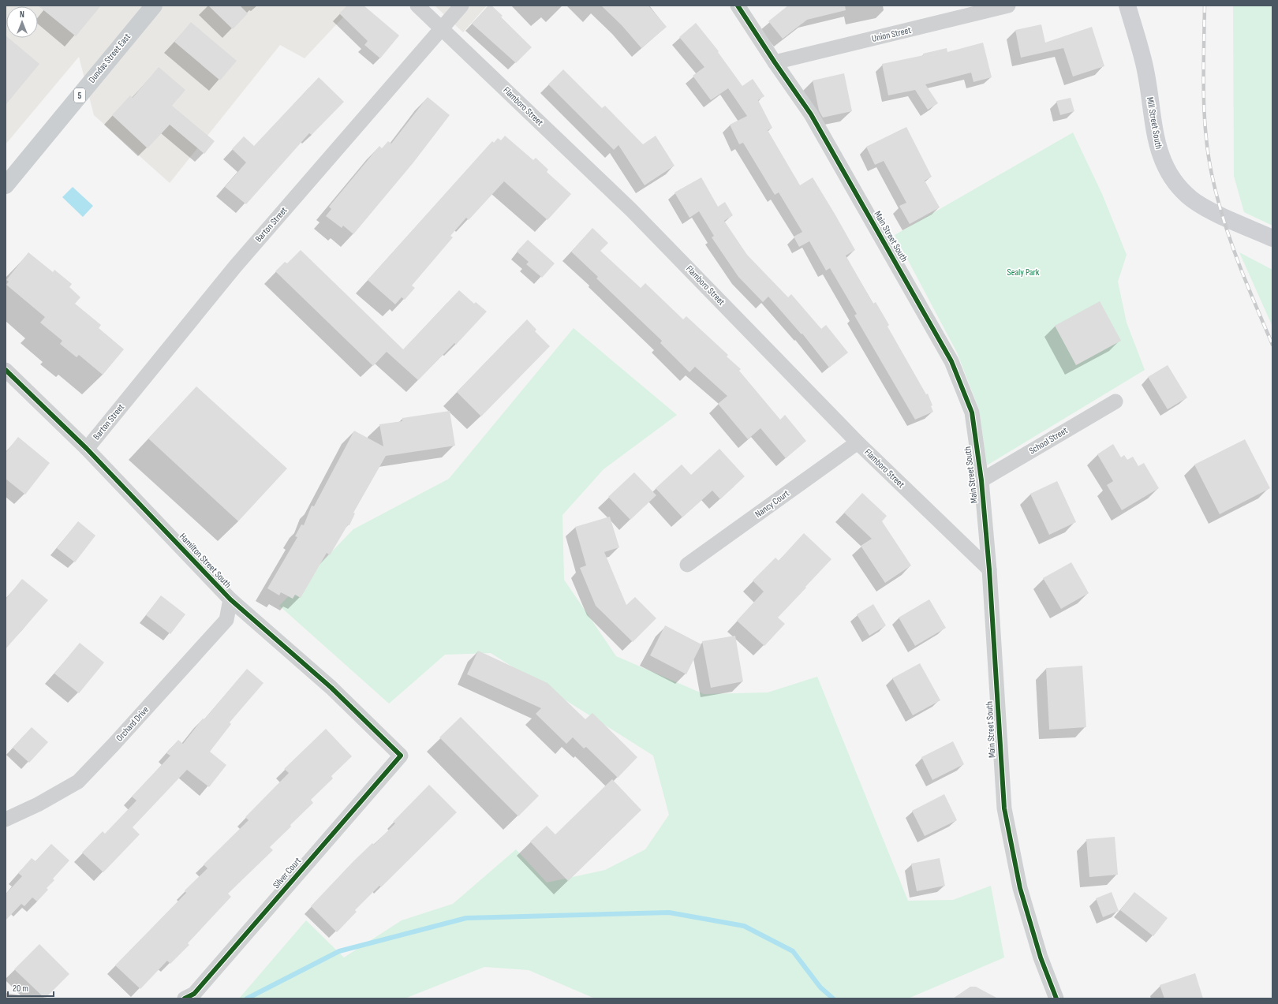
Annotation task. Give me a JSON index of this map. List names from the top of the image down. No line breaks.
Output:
{"streets":{"main road":["Dundas Street East","5","Mill Street South"],"street":["Union Street","Flamboro Street","Barton Street","Main Street South","School Street","Nancy Court","Hamilton Street South","Orchard Drive","Silver Court"]},"crossings":[["Union Street","Main Street South"],["Flamboro Street","Barton Street"],["Flamboro Street","Main Street South"],["Flamboro Street","Nancy Court"],["Barton Street","Hamilton Street South"],["Main Street South","School Street"],["Hamilton Street South","Orchard Drive"],["Hamilton Street South","Silver Court"]],"parks":["Sealy Park"],"scale_bar":"20 m","north":"top"}
